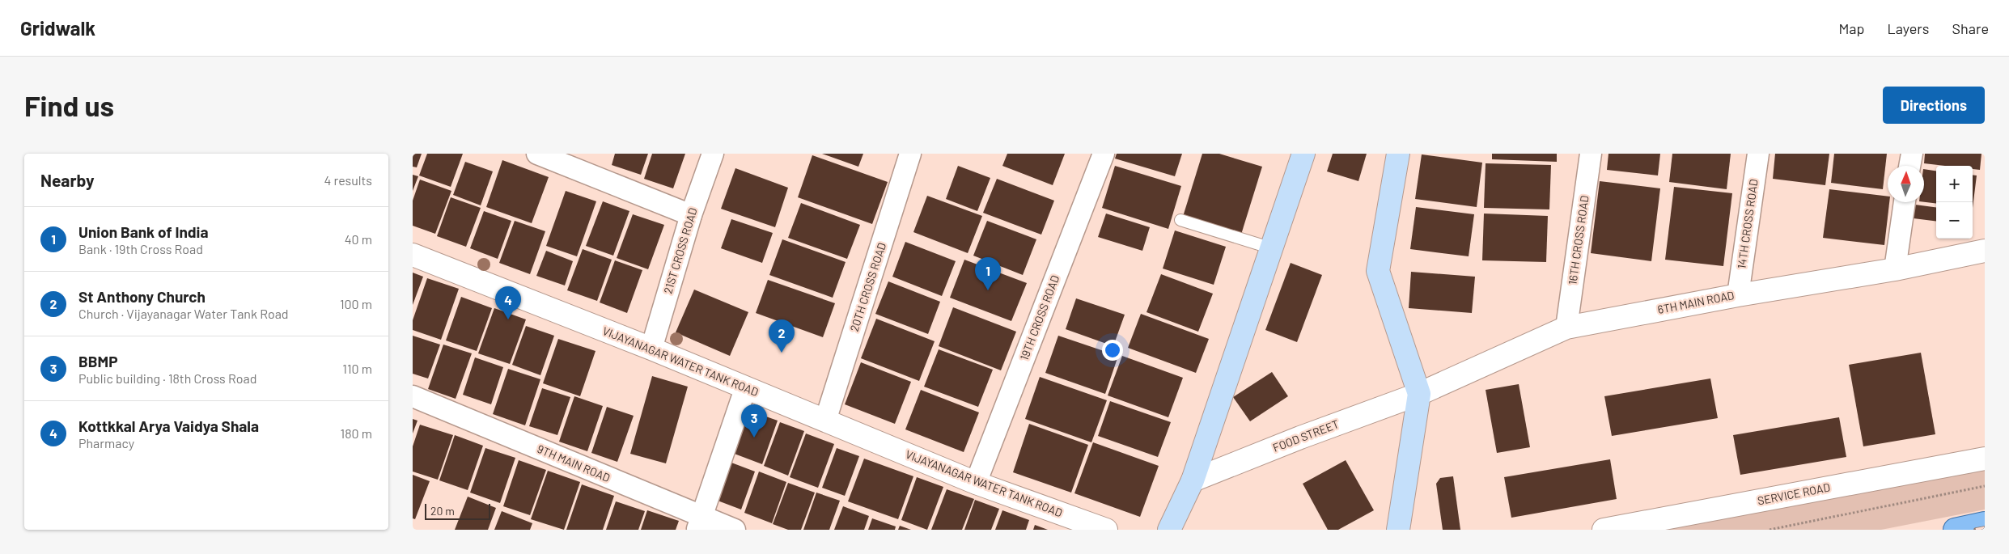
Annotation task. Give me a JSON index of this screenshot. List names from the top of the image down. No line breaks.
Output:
{"streets":{"street":["14TH CROSS ROAD","16TH CROSS ROAD","21ST CROSS ROAD","20TH CROSS ROAD","6TH MAIN ROAD","19TH CROSS ROAD","VIJAYANAGAR WATER TANK ROAD","FOOD STREET","9TH MAIN ROAD","SERVICE ROAD"]},"crossings":[["14TH CROSS ROAD","6TH MAIN ROAD"],["16TH CROSS ROAD","6TH MAIN ROAD"],["21ST CROSS ROAD","VIJAYANAGAR WATER TANK ROAD"],["20TH CROSS ROAD","VIJAYANAGAR WATER TANK ROAD"],["6TH MAIN ROAD","FOOD STREET"],["19TH CROSS ROAD","VIJAYANAGAR WATER TANK ROAD"]],"scale_bar":"20 m","north":"top","page":{"header":"Gridwalk","nav":["Map","Layers","Share"],"buttons":"Directions","title":"Find us","heading":["Nearby","4 results"],"map_buttons":["+","−"],"list":[{"mark":"1","name":"Union Bank of India","note":"Bank · 19th Cross Road","value":"40 m"},{"mark":"2","name":"St Anthony Church","note":"Church · Vijayanagar Water Tank Road","value":"100 m"},{"mark":"3","name":"BBMP","note":"Public building · 18th Cross Road","value":"110 m"},{"mark":"4","name":"Kottkkal Arya Vaidya Shala","note":"Pharmacy","value":"180 m"}],"pins":["1","4","2","3"],"scale":"20 m"}}
